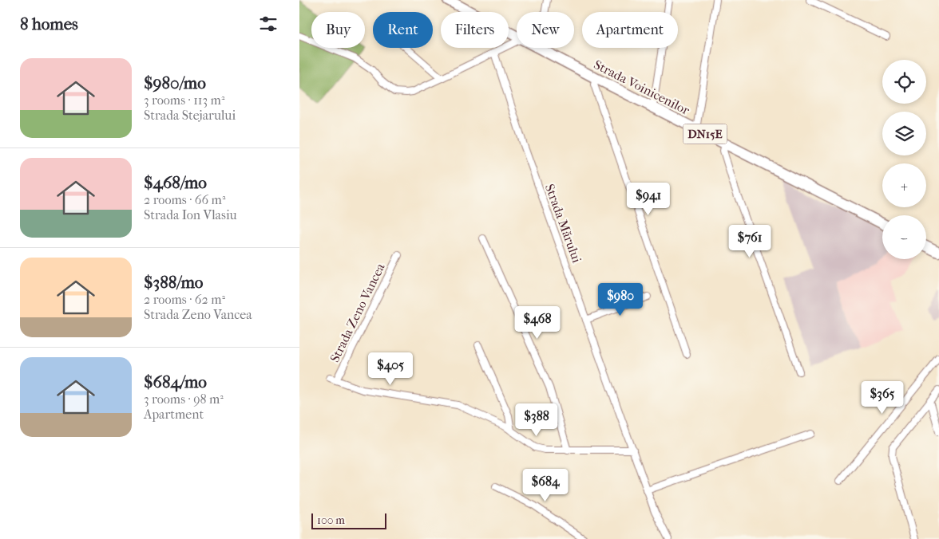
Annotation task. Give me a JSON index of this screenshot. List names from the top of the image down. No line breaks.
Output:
{"streets":{"main road":["Strada Voinicenilor","DN15E"],"street":["Strada Mărului","Strada Zeno Vancea"]},"crossings":[["Strada Mărului","Strada Zeno Vancea"]],"scale_bar":"100 m","page":{"heading":"8 homes","chip":["Buy","Rent","Filters","New","Apartment"],"list":[{"name":"$980/mo","note":"3 rooms · 113 m² · Strada Stejarului"},{"name":"$468/mo","note":"2 rooms · 66 m² · Strada Ion Vlasiu"},{"name":"$388/mo","note":"2 rooms · 62 m² · Strada Zeno Vancea"},{"name":"$684/mo","note":"3 rooms · 98 m² · Apartment"}],"map_buttons":["+","−"],"price":["$941","$761","$980","$468","$405","$365","$388","$684"],"scale":"100 m"}}
